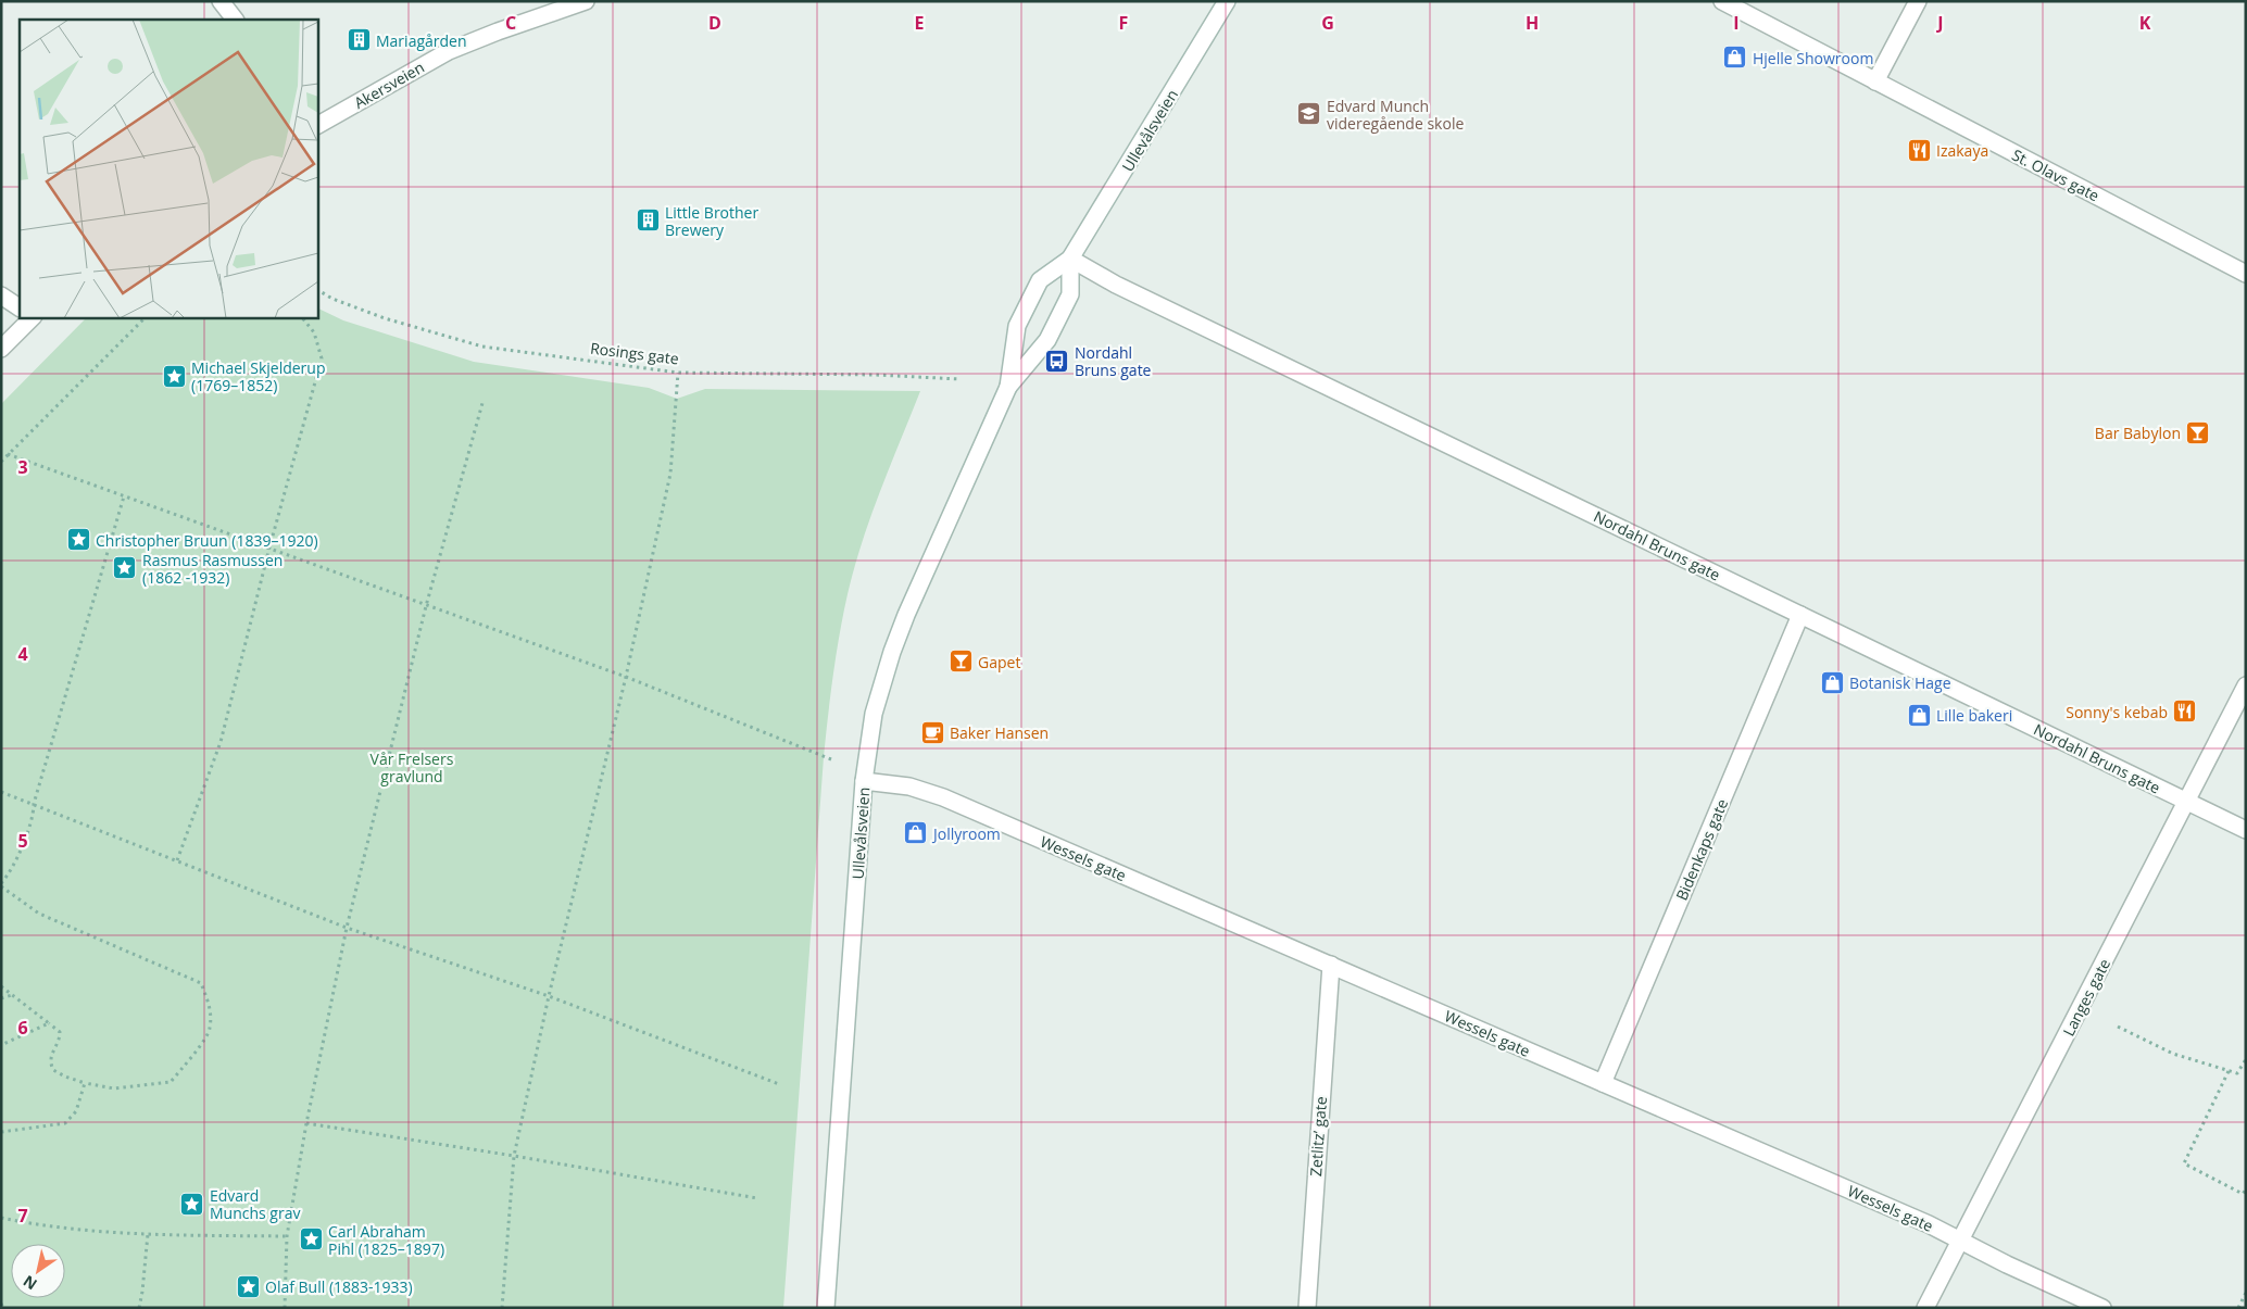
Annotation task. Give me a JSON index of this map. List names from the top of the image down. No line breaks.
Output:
{"streets":{"street":["Akersveien","Ullevålsveien","St. Olavs gate","Nordahl Bruns gate","Bidenkaps gate","Wessels gate","Langes gate","Zetlitz’ gate"],"path":["Rosings gate"]},"crossings":[["Ullevålsveien","Nordahl Bruns gate"],["Ullevålsveien","Wessels gate"],["Nordahl Bruns gate","Bidenkaps gate"],["Nordahl Bruns gate","Langes gate"],["Bidenkaps gate","Wessels gate"],["Wessels gate","Langes gate"],["Wessels gate","Zetlitz’ gate"]],"parks":["Vår Frelsers gravlund"],"places":{"building":["Mariagården","Little Brother Brewery"],"shop":["Hjelle Showroom","Botanisk Hage","Lille bakeri","Jollyroom"],"school or university":["Edvard Munch videregående skole"],"restaurant":["Izakaya","Sonny's kebab"],"bus stop":["Nordahl Bruns gate"],"place":["Michael Skjelderup (1769–1852)","Christopher Bruun (1839–1920)","Rasmus Rasmussen (1862 -1932)","Edvard Munchs grav","Carl Abraham Pihl (1825–1897)","Olaf Bull (1883-1933)"],"bar":["Bar Babylon","Gapet"],"cafe":["Baker Hansen"]},"north":"bottom left","grid":{"columns":["C","D","E","F","G","H","I","J","K"],"rows":["3","4","5","6","7"]}}
